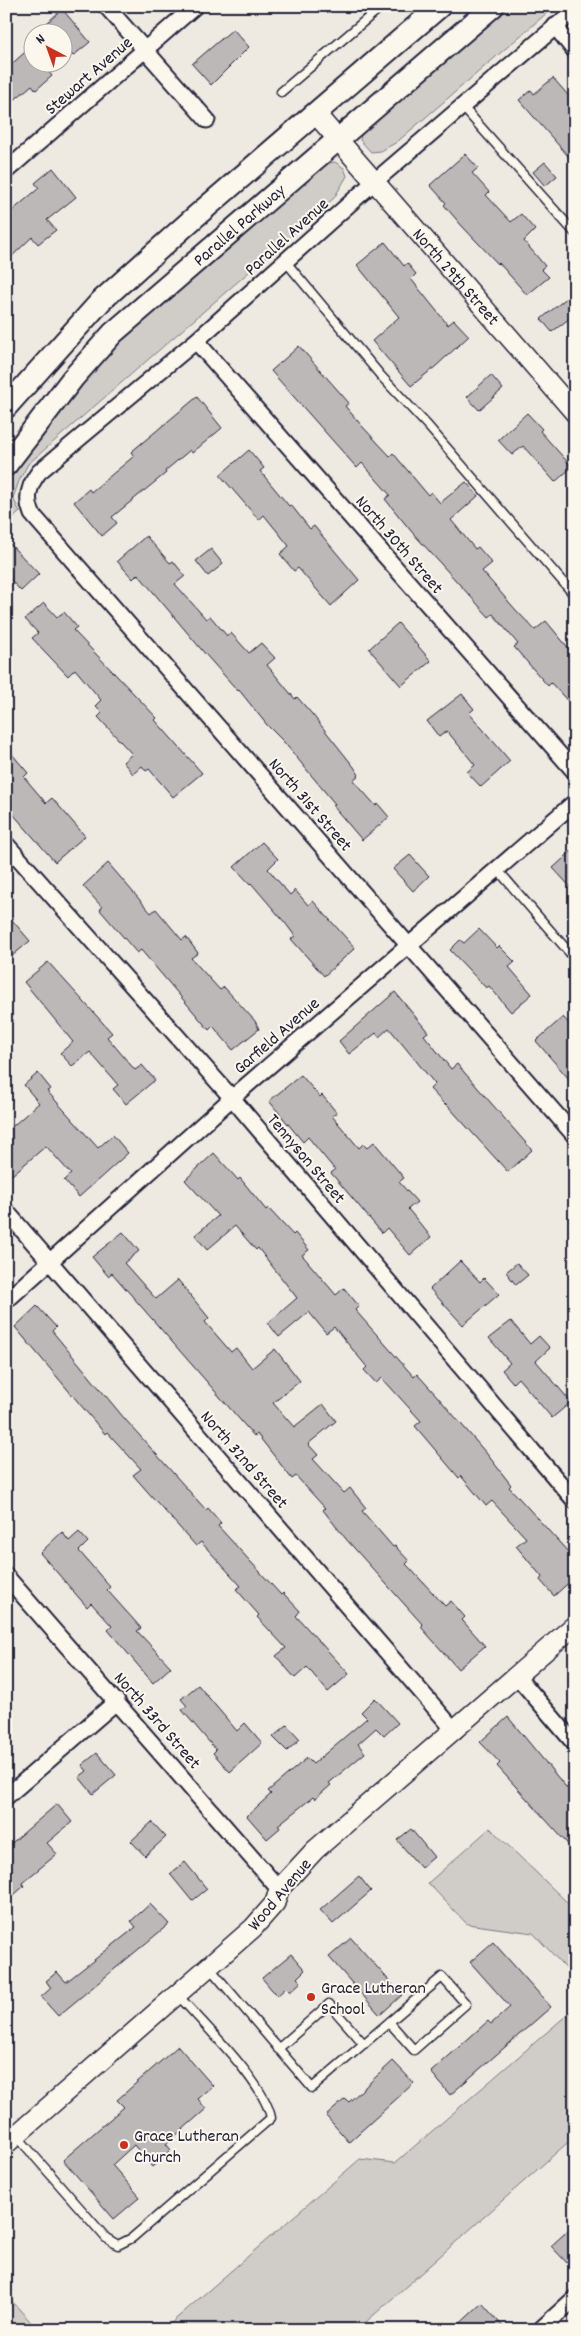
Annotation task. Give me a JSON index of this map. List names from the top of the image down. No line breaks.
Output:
{"streets":{"main road":["Parallel Parkway"],"street":["Stewart Avenue","Parallel Avenue","North 29th Street","North 30th Street","North 31st Street","Garfield Avenue","Tennyson Street","North 32nd Street","North 33rd Street","Wood Avenue"]},"crossings":[["Parallel Parkway","North 29th Street"],["Parallel Avenue","North 29th Street"],["Parallel Avenue","North 30th Street"],["Parallel Avenue","North 31st Street"],["North 31st Street","Garfield Avenue"],["Garfield Avenue","Tennyson Street"],["Garfield Avenue","North 32nd Street"],["North 32nd Street","Wood Avenue"],["North 33rd Street","Wood Avenue"]],"places":["Grace Lutheran School","Grace Lutheran Church"],"north":"top left"}
